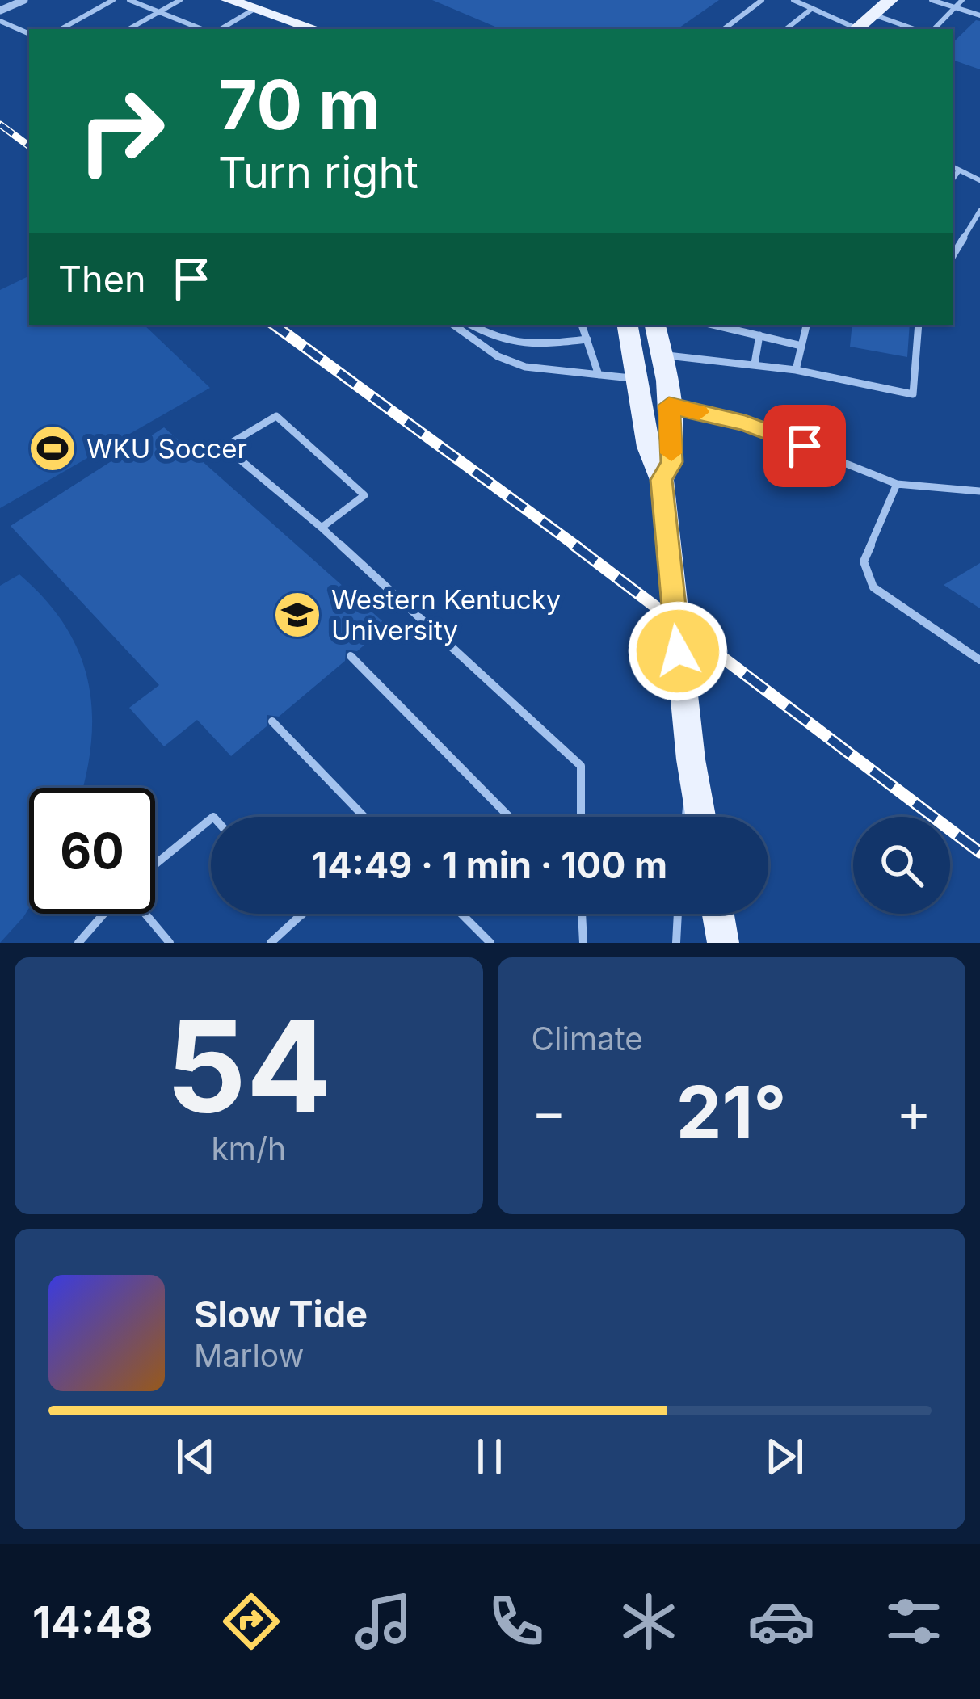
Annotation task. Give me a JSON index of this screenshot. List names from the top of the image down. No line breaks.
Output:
{"places":{"sports":["WKU Soccer"],"school or university":["Western Kentucky University"]},"page":{"turn":["70 m","Turn right"],"then":"Then","limit":"60","trip":"14:49 · 1 min · 100 m","tile":[["54","km/h"],"Climate"],"heat":["−","21°","+"],"song":["Slow Tide","Marlow"],"tabs":"14:48"}}
